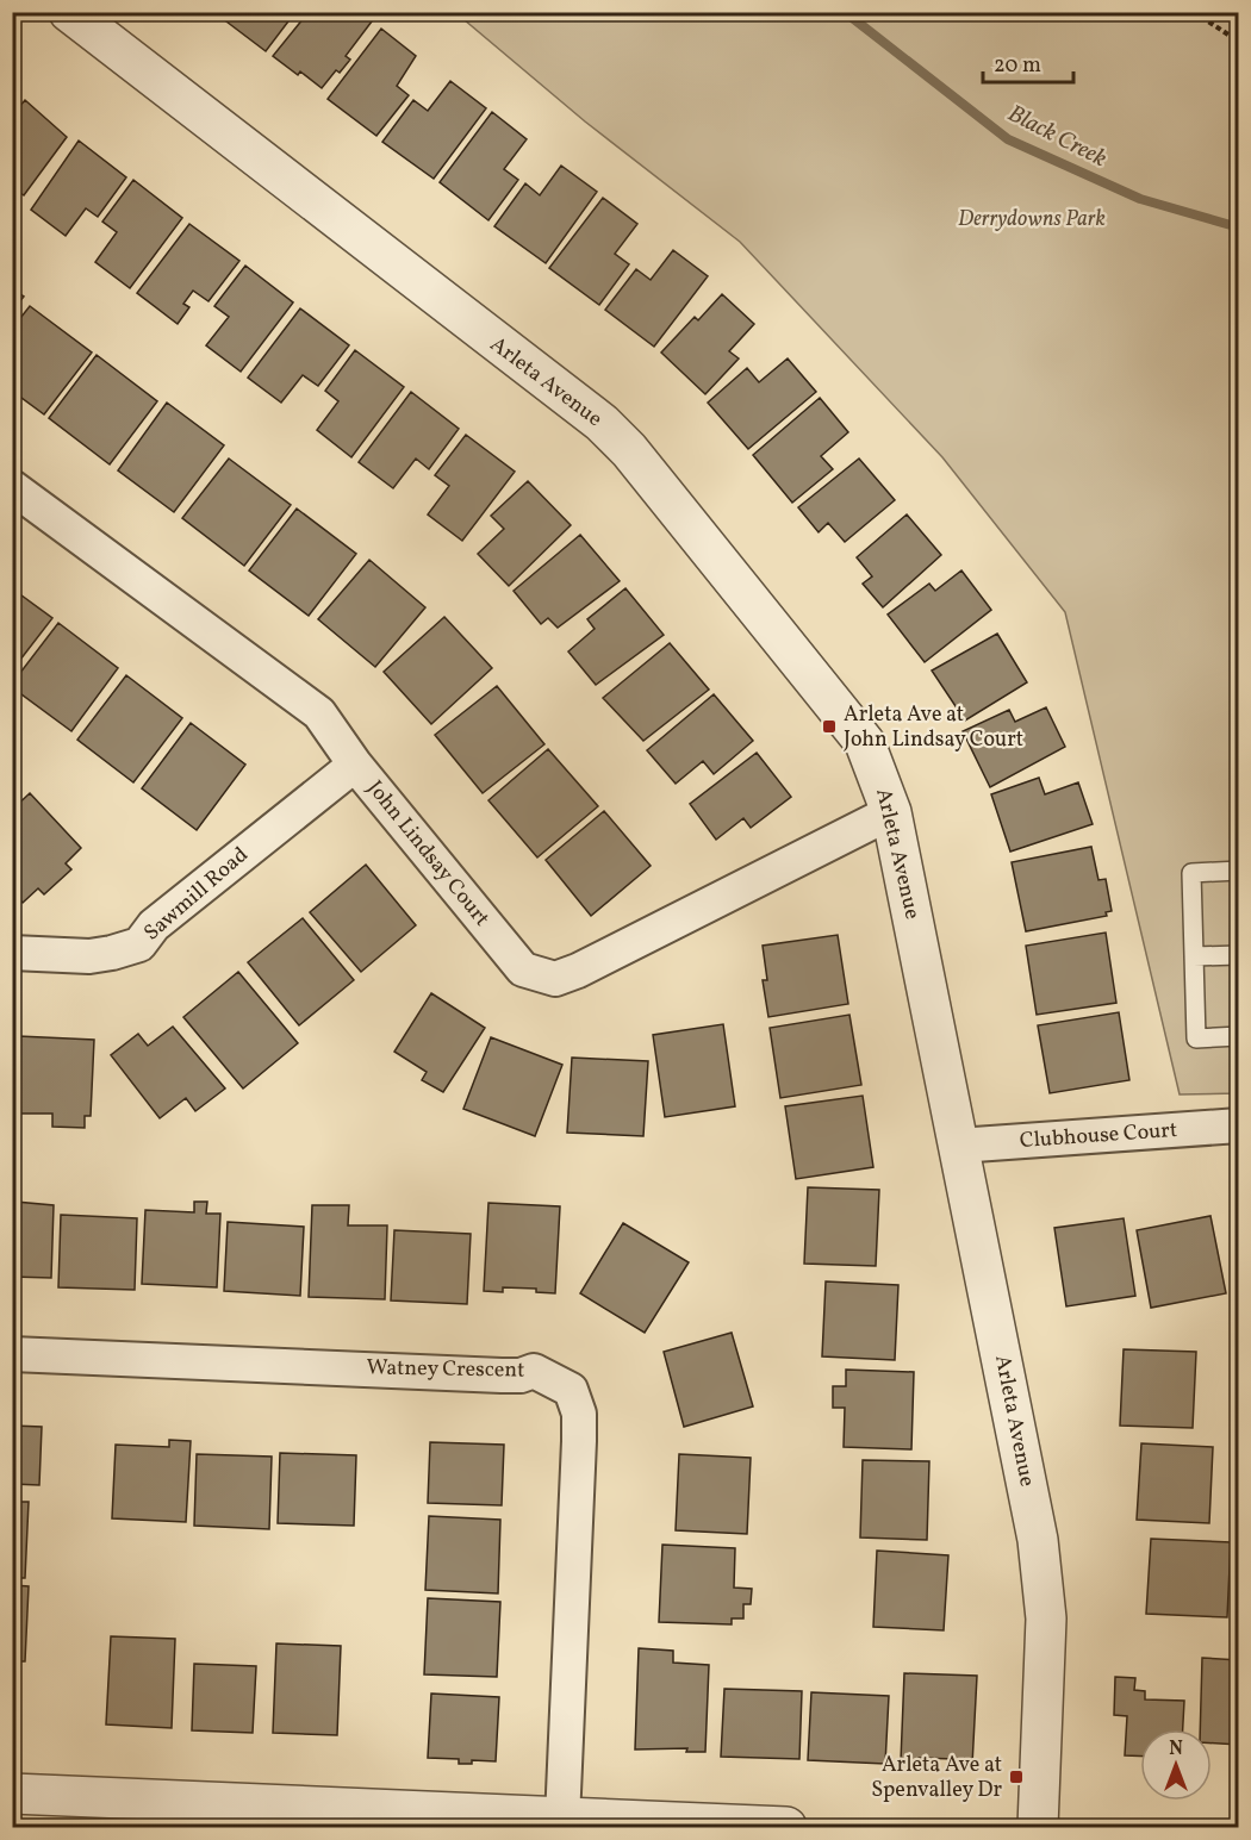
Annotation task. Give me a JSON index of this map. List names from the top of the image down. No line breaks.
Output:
{"streets":{"street":["Arleta Avenue","John Lindsay Court","Sawmill Road","Clubhouse Court","Watney Crescent"]},"crossings":[["Arleta Avenue","John Lindsay Court"],["Arleta Avenue","Clubhouse Court"],["John Lindsay Court","Sawmill Road"]],"water":["Black Creek"],"parks":["Derrydowns Park"],"places":{"transit":["Arleta Ave at John Lindsay Court","Arleta Ave at Spenvalley Dr"]},"scale_bar":"20 m","north":"top"}
